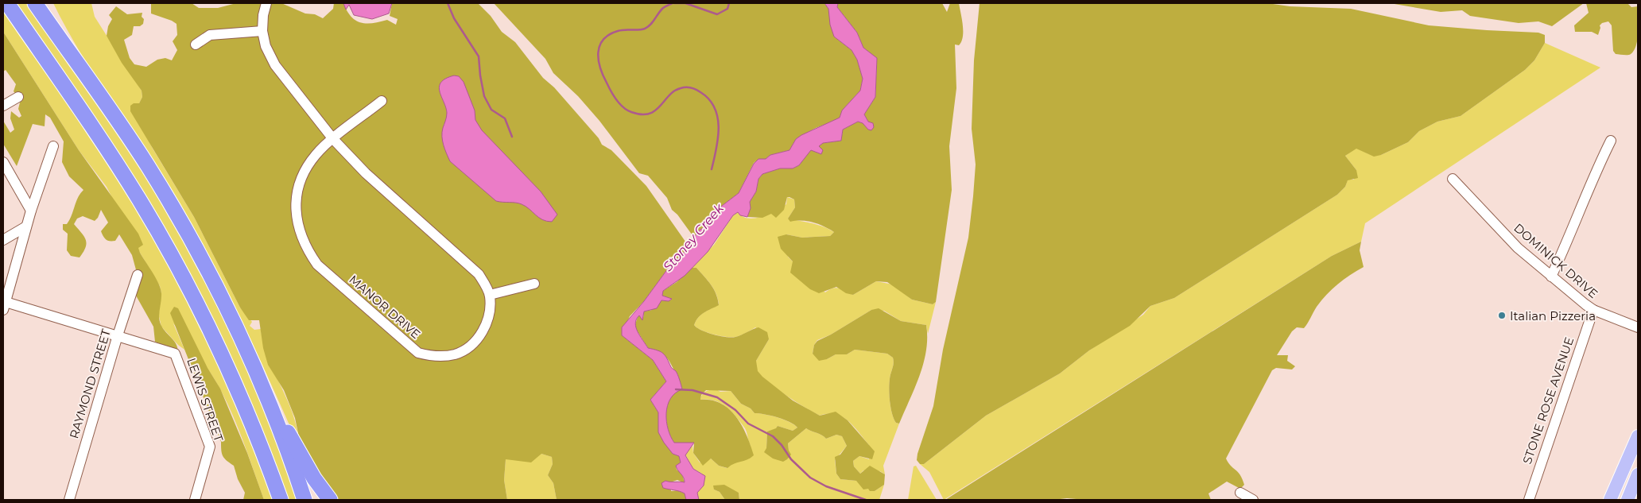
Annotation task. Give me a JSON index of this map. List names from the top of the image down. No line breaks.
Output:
{"streets":{"street":["DOMINICK DRIVE","MANOR DRIVE","RAYMOND STREET","LEWIS STREET","STONE ROSE AVENUE"]},"crossings":[["DOMINICK DRIVE","STONE ROSE AVENUE"],["RAYMOND STREET","LEWIS STREET"]],"water":["Stoney Creek"],"places":["Italian Pizzeria"]}
